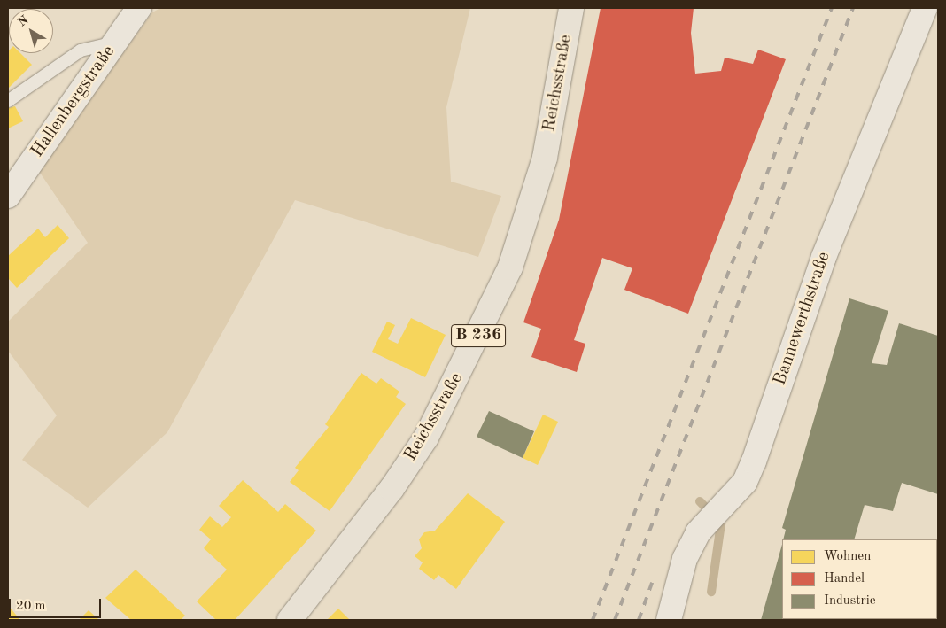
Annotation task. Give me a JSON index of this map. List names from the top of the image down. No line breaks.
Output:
{"streets":{"main road":["Reichsstraße","B 236"],"street":["Hallenbergstraße","Bannewerthstraße"]},"legend":["Wohnen","Handel","Industrie"],"scale_bar":"20 m","north":"top left"}
